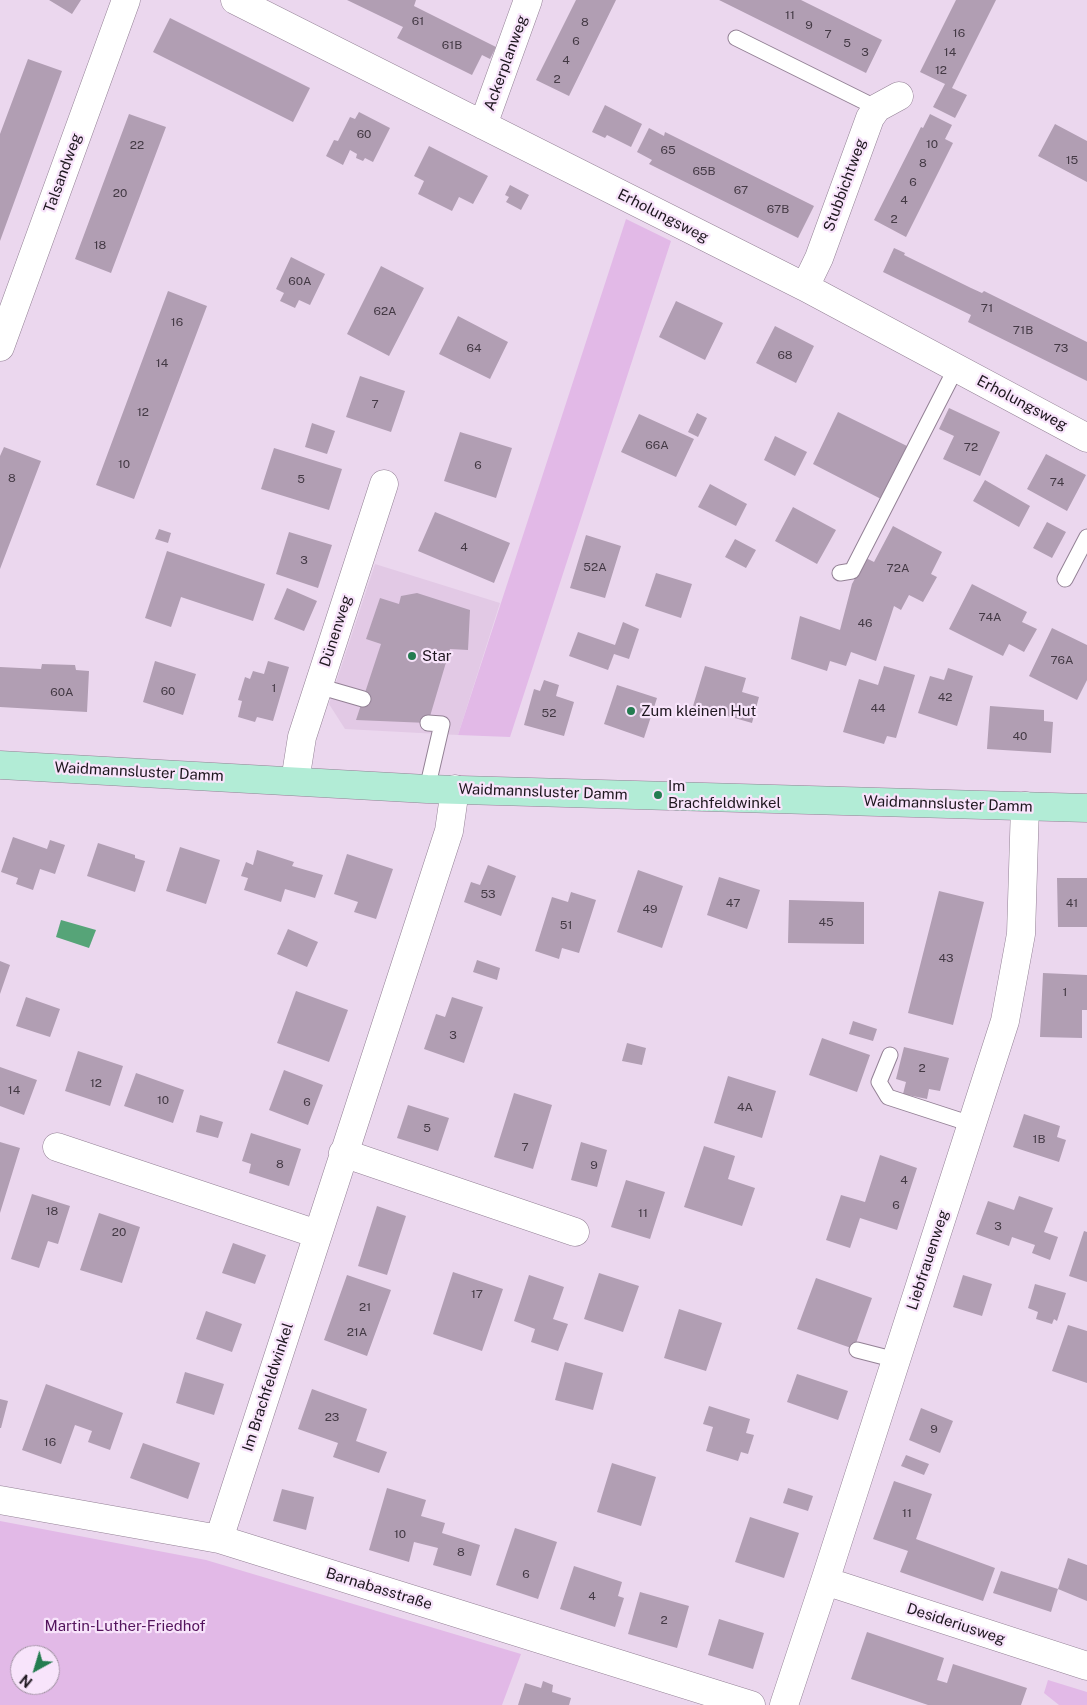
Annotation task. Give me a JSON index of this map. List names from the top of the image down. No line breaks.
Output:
{"streets":{"main road":["Waidmannsluster Damm"],"street":["Ackerplanweg","Talsandweg","Stubbichtweg","Erholungsweg","Dünenweg","Liebfrauenweg","Im Brachfeldwinkel","Barnabasstraße","Desideriusweg"]},"crossings":[["Ackerplanweg","Erholungsweg"],["Stubbichtweg","Erholungsweg"],["Dünenweg","Waidmannsluster Damm"],["Waidmannsluster Damm","Liebfrauenweg"],["Waidmannsluster Damm","Im Brachfeldwinkel"],["Liebfrauenweg","Desideriusweg"],["Im Brachfeldwinkel","Barnabasstraße"]],"parks":["Martin-Luther-Friedhof"],"places":["Star","Zum kleinen Hut","Im Brachfeldwinkel"],"house_numbers":["11","61","8","9","16","7","6","5","61B","3","14","4","12","2","60","10","22","65","15","8","65B","6","67","20","4","67B","2","18","60A","71","62A","16","71B","64","73","68","14","7","12","66A","72","10","6","8","5","74","4","3","52A","72A","74A","46","76A","1","60","60A","42","44","52","40","53","47","41","49","45","51","43","1","3","2","12","14","10","6","4A","5","1B","7","8","9","4","6","18","11","3","20","17","21","21A","23","9","16","11","10","8","6","4","2"],"north":"bottom left"}
